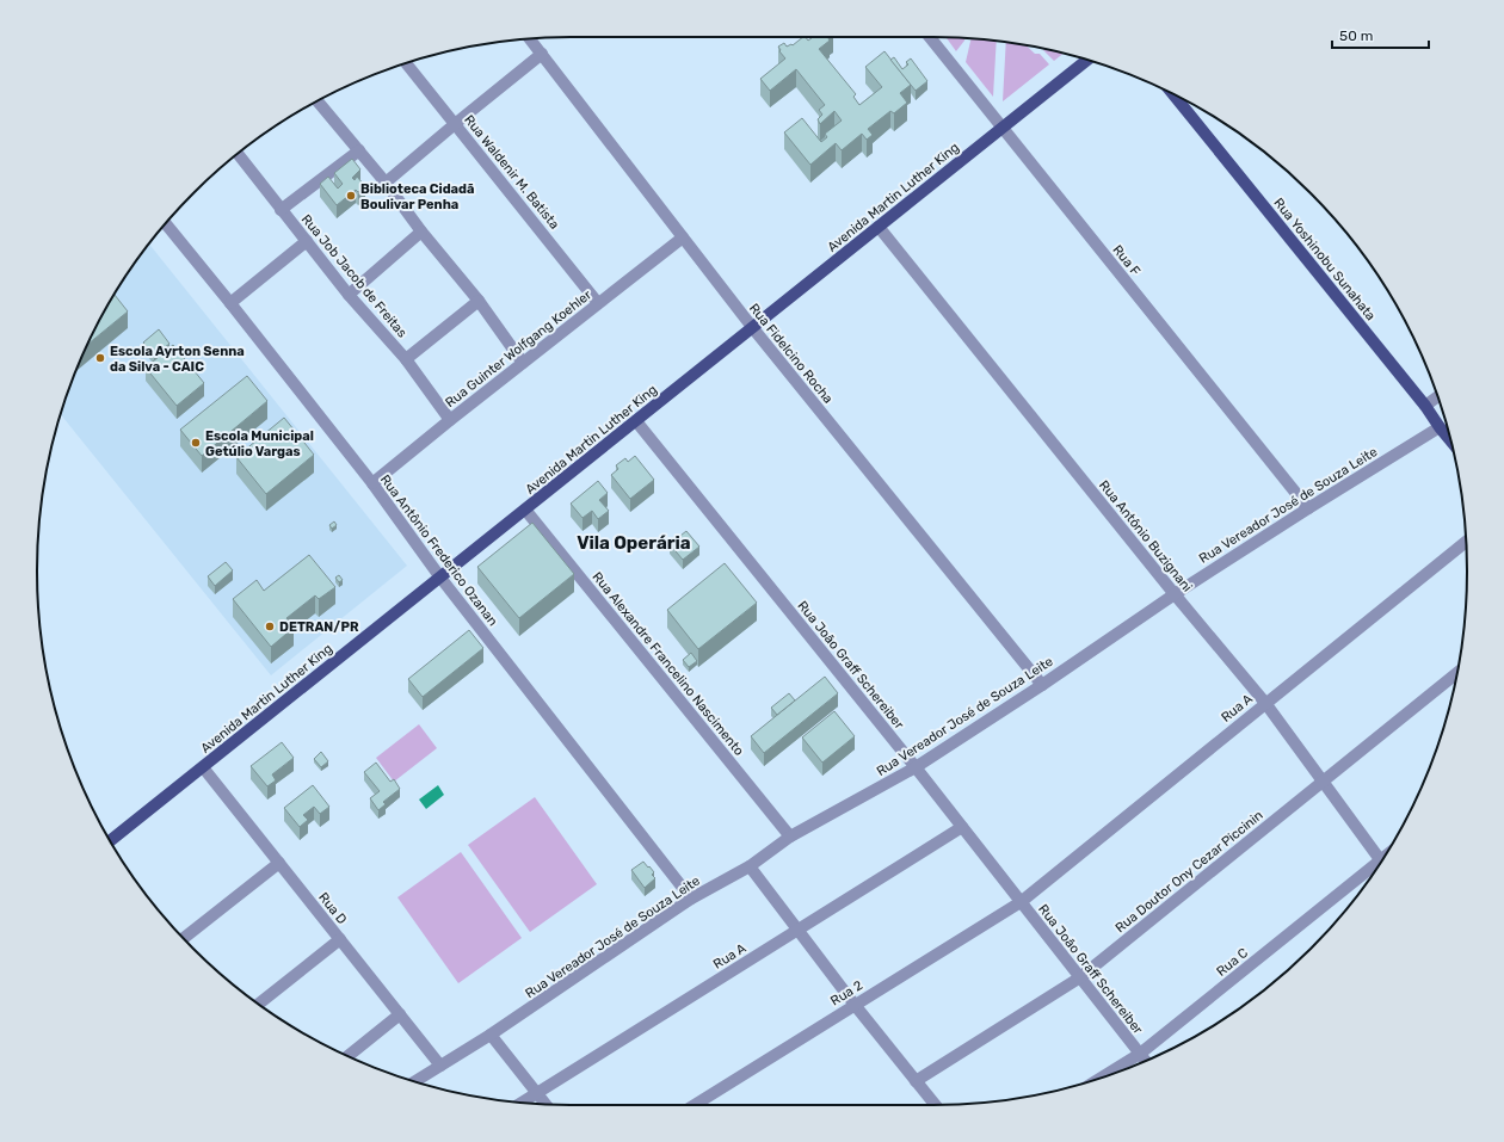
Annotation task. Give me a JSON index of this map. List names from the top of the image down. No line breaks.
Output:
{"streets":{"main road":["Avenida Martin Luther King","Rua Yoshinobu Sunahata"],"street":["Rua Waldenir M. Batista","Rua F","Rua Job Jacob de Freitas","Rua Guinter Wolfgang Koehler","Rua Fidelcino Rocha","Rua Vereador José de Souza Leite","Rua Antônio Buzignani","Rua Antônio Frederico Ozanan","Rua Alexandre Francelino Nascimento","Rua João Graff Schereiber","Rua A","Rua Doutor Ony Cezar Piccinin","Rua D","Rua C","Rua 2"]},"crossings":[["Rua Waldenir M. Batista","Rua Guinter Wolfgang Koehler"],["Avenida Martin Luther King","Rua F"],["Avenida Martin Luther King","Rua Fidelcino Rocha"],["Avenida Martin Luther King","Rua Antônio Buzignani"],["Avenida Martin Luther King","Rua Antônio Frederico Ozanan"],["Avenida Martin Luther King","Rua Alexandre Francelino Nascimento"],["Avenida Martin Luther King","Rua João Graff Schereiber"],["Avenida Martin Luther King","Rua D"],["Rua Yoshinobu Sunahata","Rua Vereador José de Souza Leite"],["Rua F","Rua Vereador José de Souza Leite"],["Rua Job Jacob de Freitas","Rua Guinter Wolfgang Koehler"],["Rua Guinter Wolfgang Koehler","Rua Fidelcino Rocha"],["Rua Guinter Wolfgang Koehler","Rua Antônio Frederico Ozanan"],["Rua Fidelcino Rocha","Rua Vereador José de Souza Leite"],["Rua Vereador José de Souza Leite","Rua Antônio Buzignani"],["Rua Vereador José de Souza Leite","Rua Antônio Frederico Ozanan"],["Rua Vereador José de Souza Leite","Rua Alexandre Francelino Nascimento"],["Rua Vereador José de Souza Leite","Rua João Graff Schereiber"],["Rua Vereador José de Souza Leite","Rua D"],["Rua Antônio Buzignani","Rua A"],["Rua Antônio Buzignani","Rua Doutor Ony Cezar Piccinin"],["Rua João Graff Schereiber","Rua A"],["Rua João Graff Schereiber","Rua Doutor Ony Cezar Piccinin"],["Rua João Graff Schereiber","Rua C"],["Rua João Graff Schereiber","Rua 2"],["Rua A","Rua 2"]],"districts":["Vila Operária"],"places":["Biblioteca Cidadã Boulivar Penha","Escola Ayrton Senna da Silva - CAIC","Escola Municipal Getúlio Vargas","DETRAN/PR"],"scale_bar":"50 m"}
